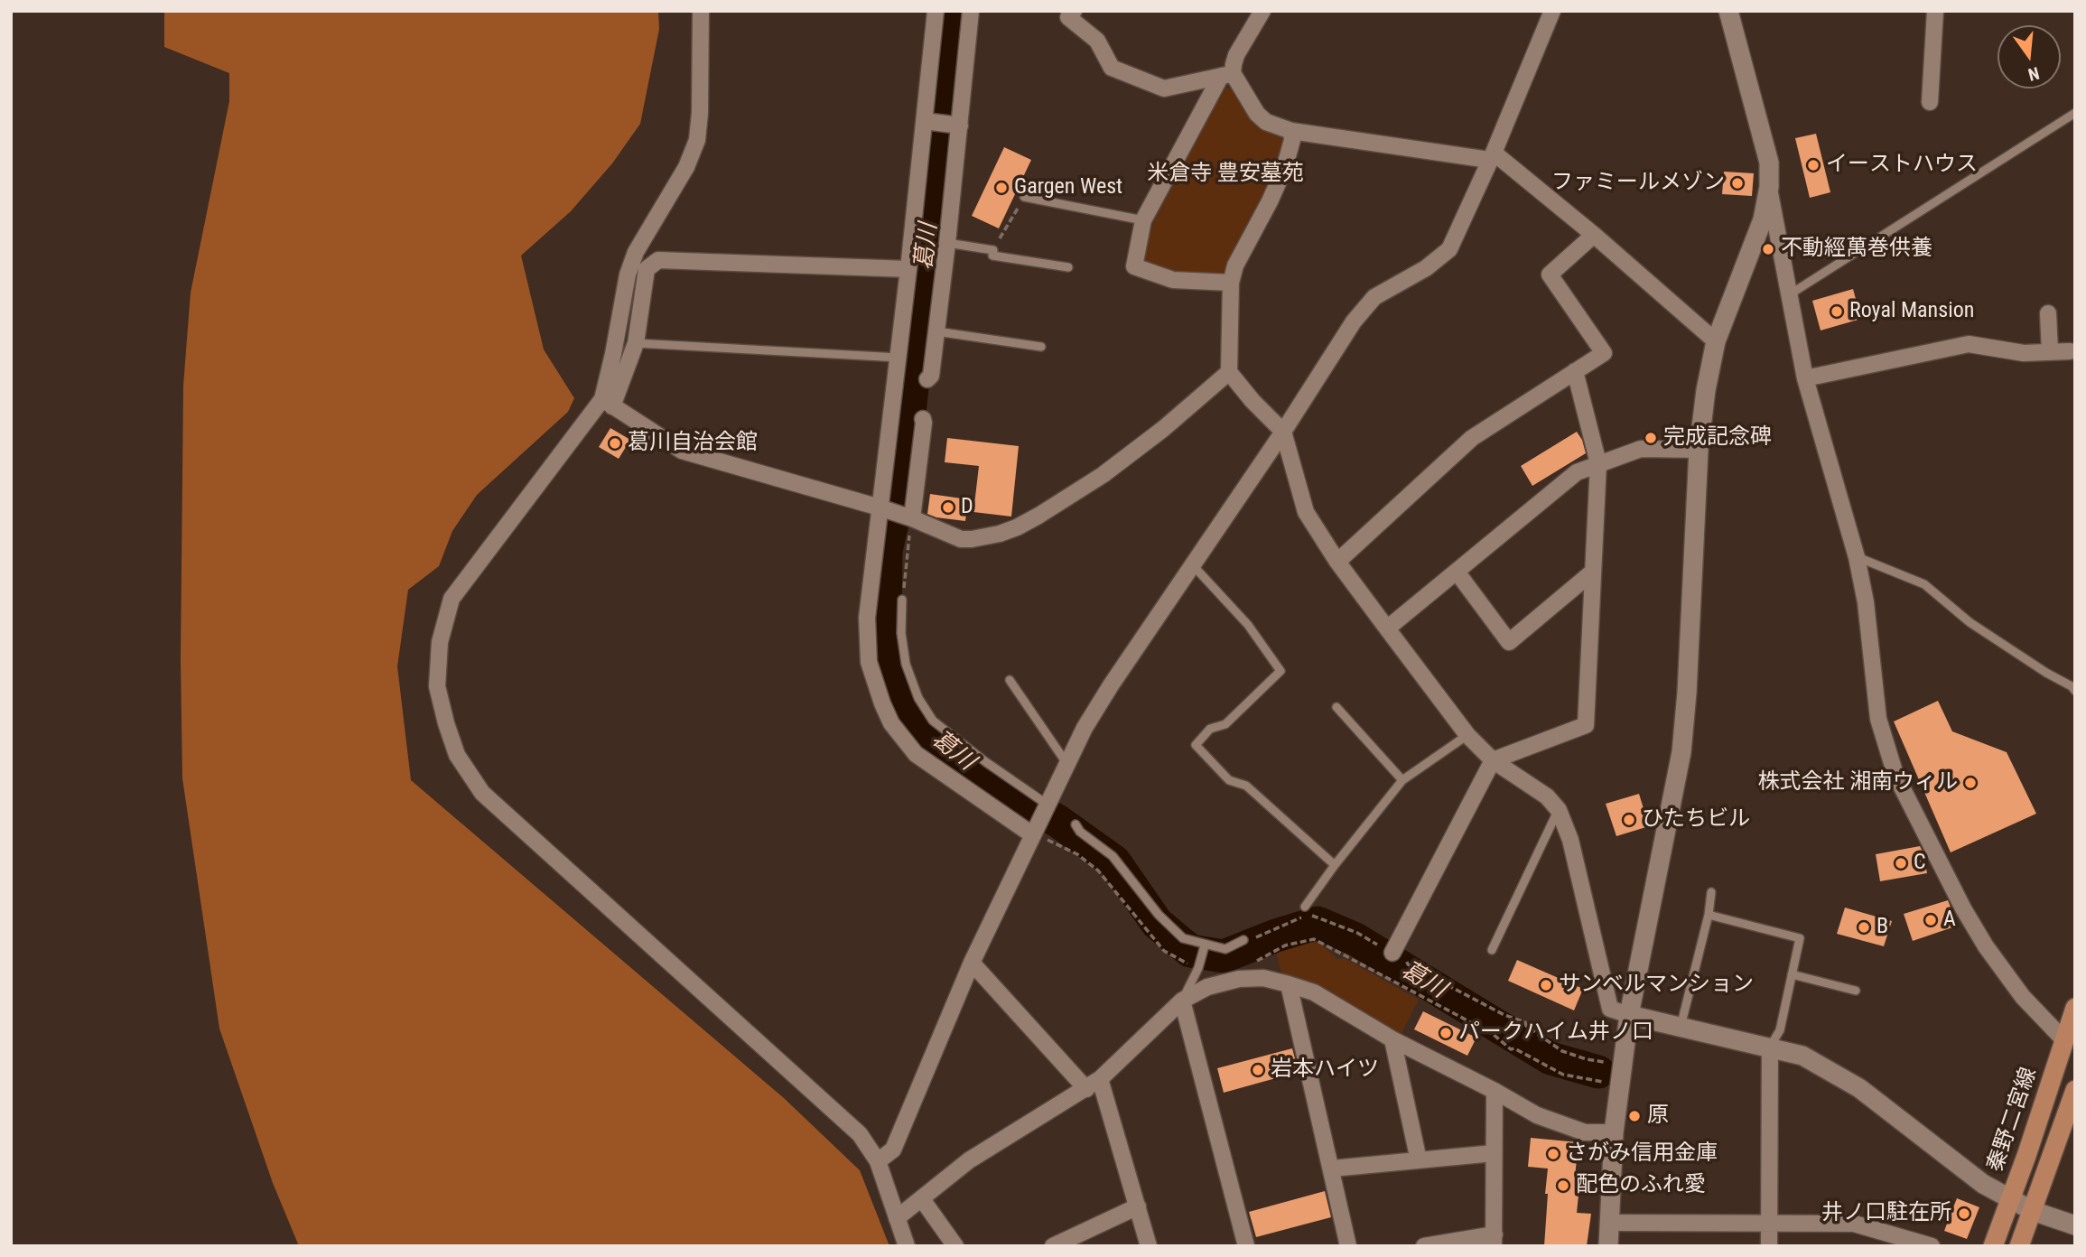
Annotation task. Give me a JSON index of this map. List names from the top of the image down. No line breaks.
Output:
{"streets":{"main road":["秦野二宮線"]},"water":["葛川"],"parks":["米倉寺 豊安墓苑"],"places":["イーストハウス","ファミールメゾン","Gargen West","不動經萬巻供養","Royal Mansion","完成記念碑","葛川自治会館","D","株式会社 湘南ウィル","ひたちビル","C","A","B","サンベルマンション","パークハイム井ノ口","岩本ハイツ","原","さがみ信用金庫","配色のふれ愛","井ノ口駐在所"],"north":"bottom"}
